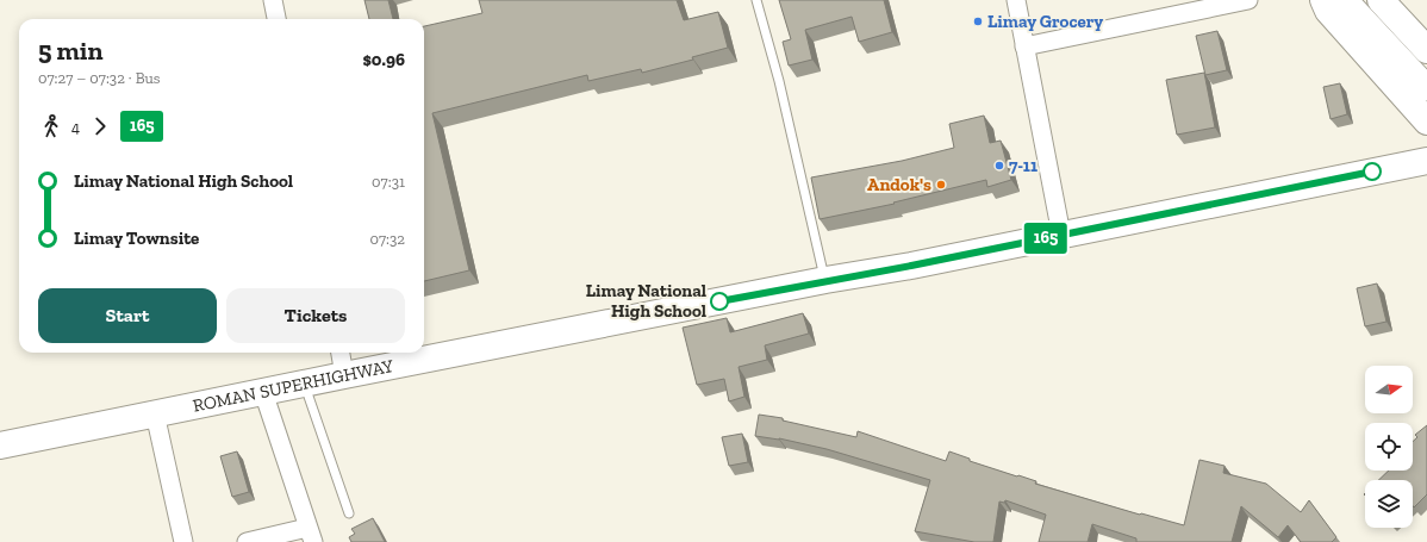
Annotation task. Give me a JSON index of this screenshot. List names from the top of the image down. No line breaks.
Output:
{"streets":{"main road":["ROMAN SUPERHIGHWAY"]},"places":["Limay Grocery","7-11","Andok's","Limay National High School"],"lines":["bus line 165"],"north":"right","page":{"on_map":"165","heading":["5 min","07:27 – 07:32 · Bus","$0.96"],"legs":["4","165"],"list":[{"name":"Limay National High School","value":"07:31"},{"name":"Limay Townsite","value":"07:32"}],"buttons":["Start","Tickets"]}}
